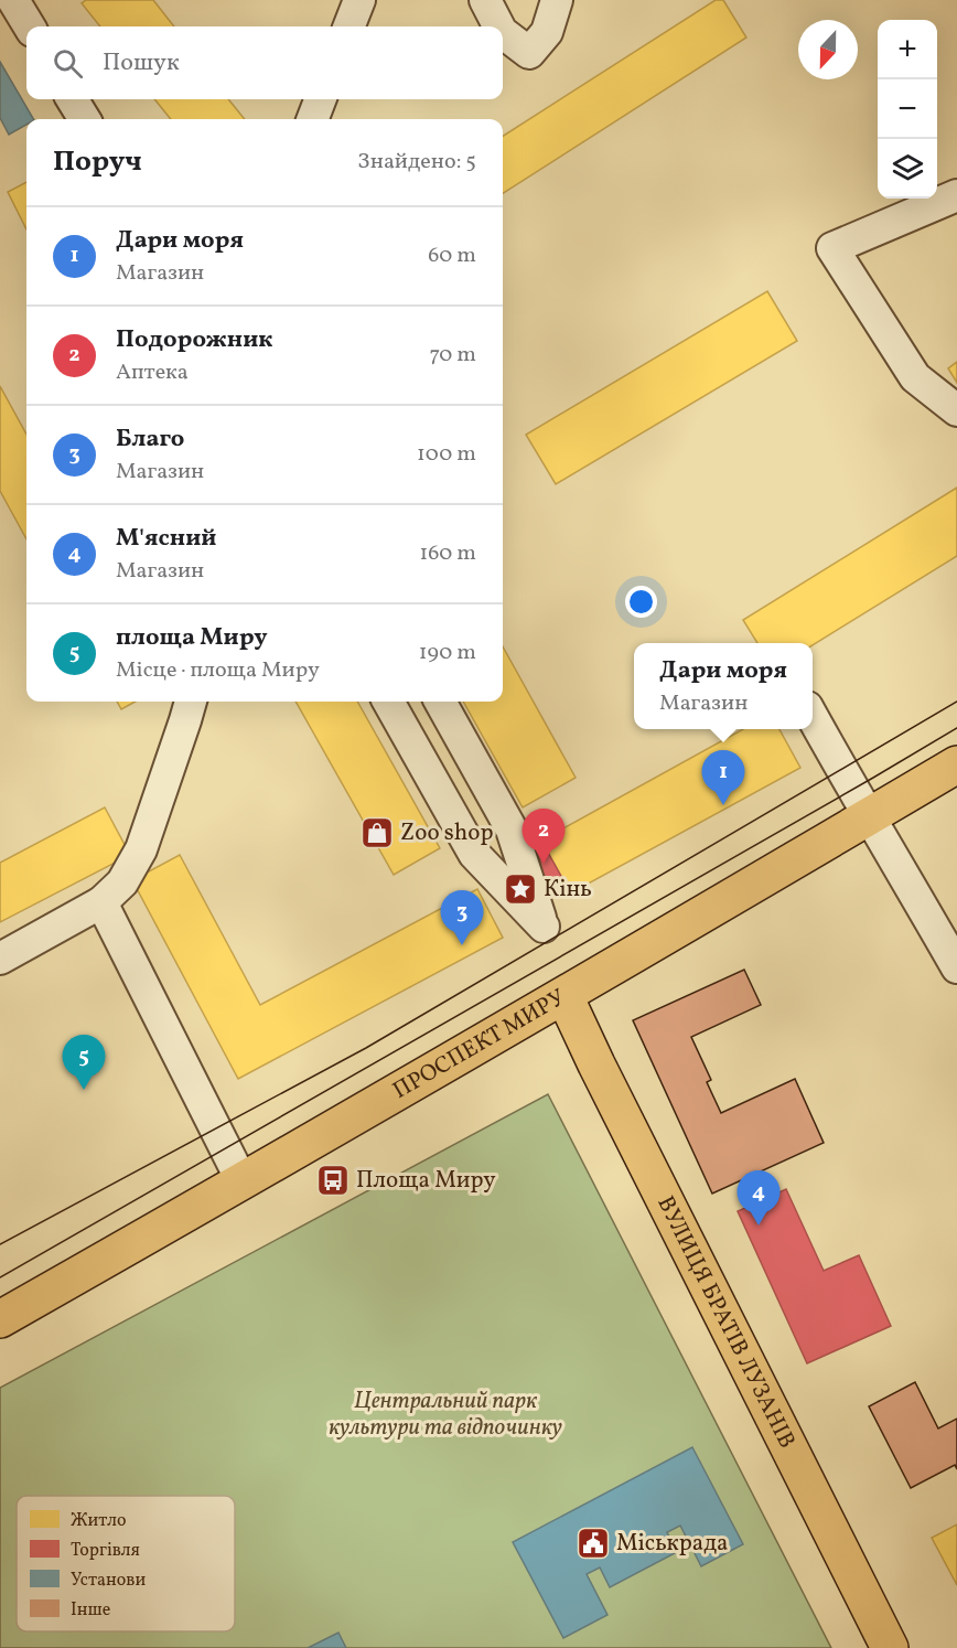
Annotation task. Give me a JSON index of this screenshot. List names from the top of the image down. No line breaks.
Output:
{"streets":{"main road":["ПРОСПЕКТ МИРУ","ВУЛИЦЯ БРАТІВ ЛУЗАНІВ"]},"crossings":[["ПРОСПЕКТ МИРУ","ВУЛИЦЯ БРАТІВ ЛУЗАНІВ"]],"parks":["Центральний парк культури та відпочинку"],"places":{"shop":["Zoo shop"],"place":["Кінь"],"bus stop":["Площа Миру"],"public building":["Міськрада"]},"legend":["Житло","Торгівля","Установи","Інше"],"north":"bottom","page":{"map_buttons":["+","−"],"search":"Пошук","heading":["Поруч","Знайдено: 5"],"list":[{"mark":"1","name":"Дари моря","note":"Магазин","value":"60 m"},{"mark":"2","name":"Подорожник","note":"Аптека","value":"70 m"},{"mark":"3","name":"Благо","note":"Магазин","value":"100 m"},{"mark":"4","name":"М'ясний","note":"Магазин","value":"160 m"},{"mark":"5","name":"площа Миру","note":"Місце · площа Миру","value":"190 m"}],"popup":["Дари моря","Магазин"],"pins":["1","2","3","5","4"]}}
